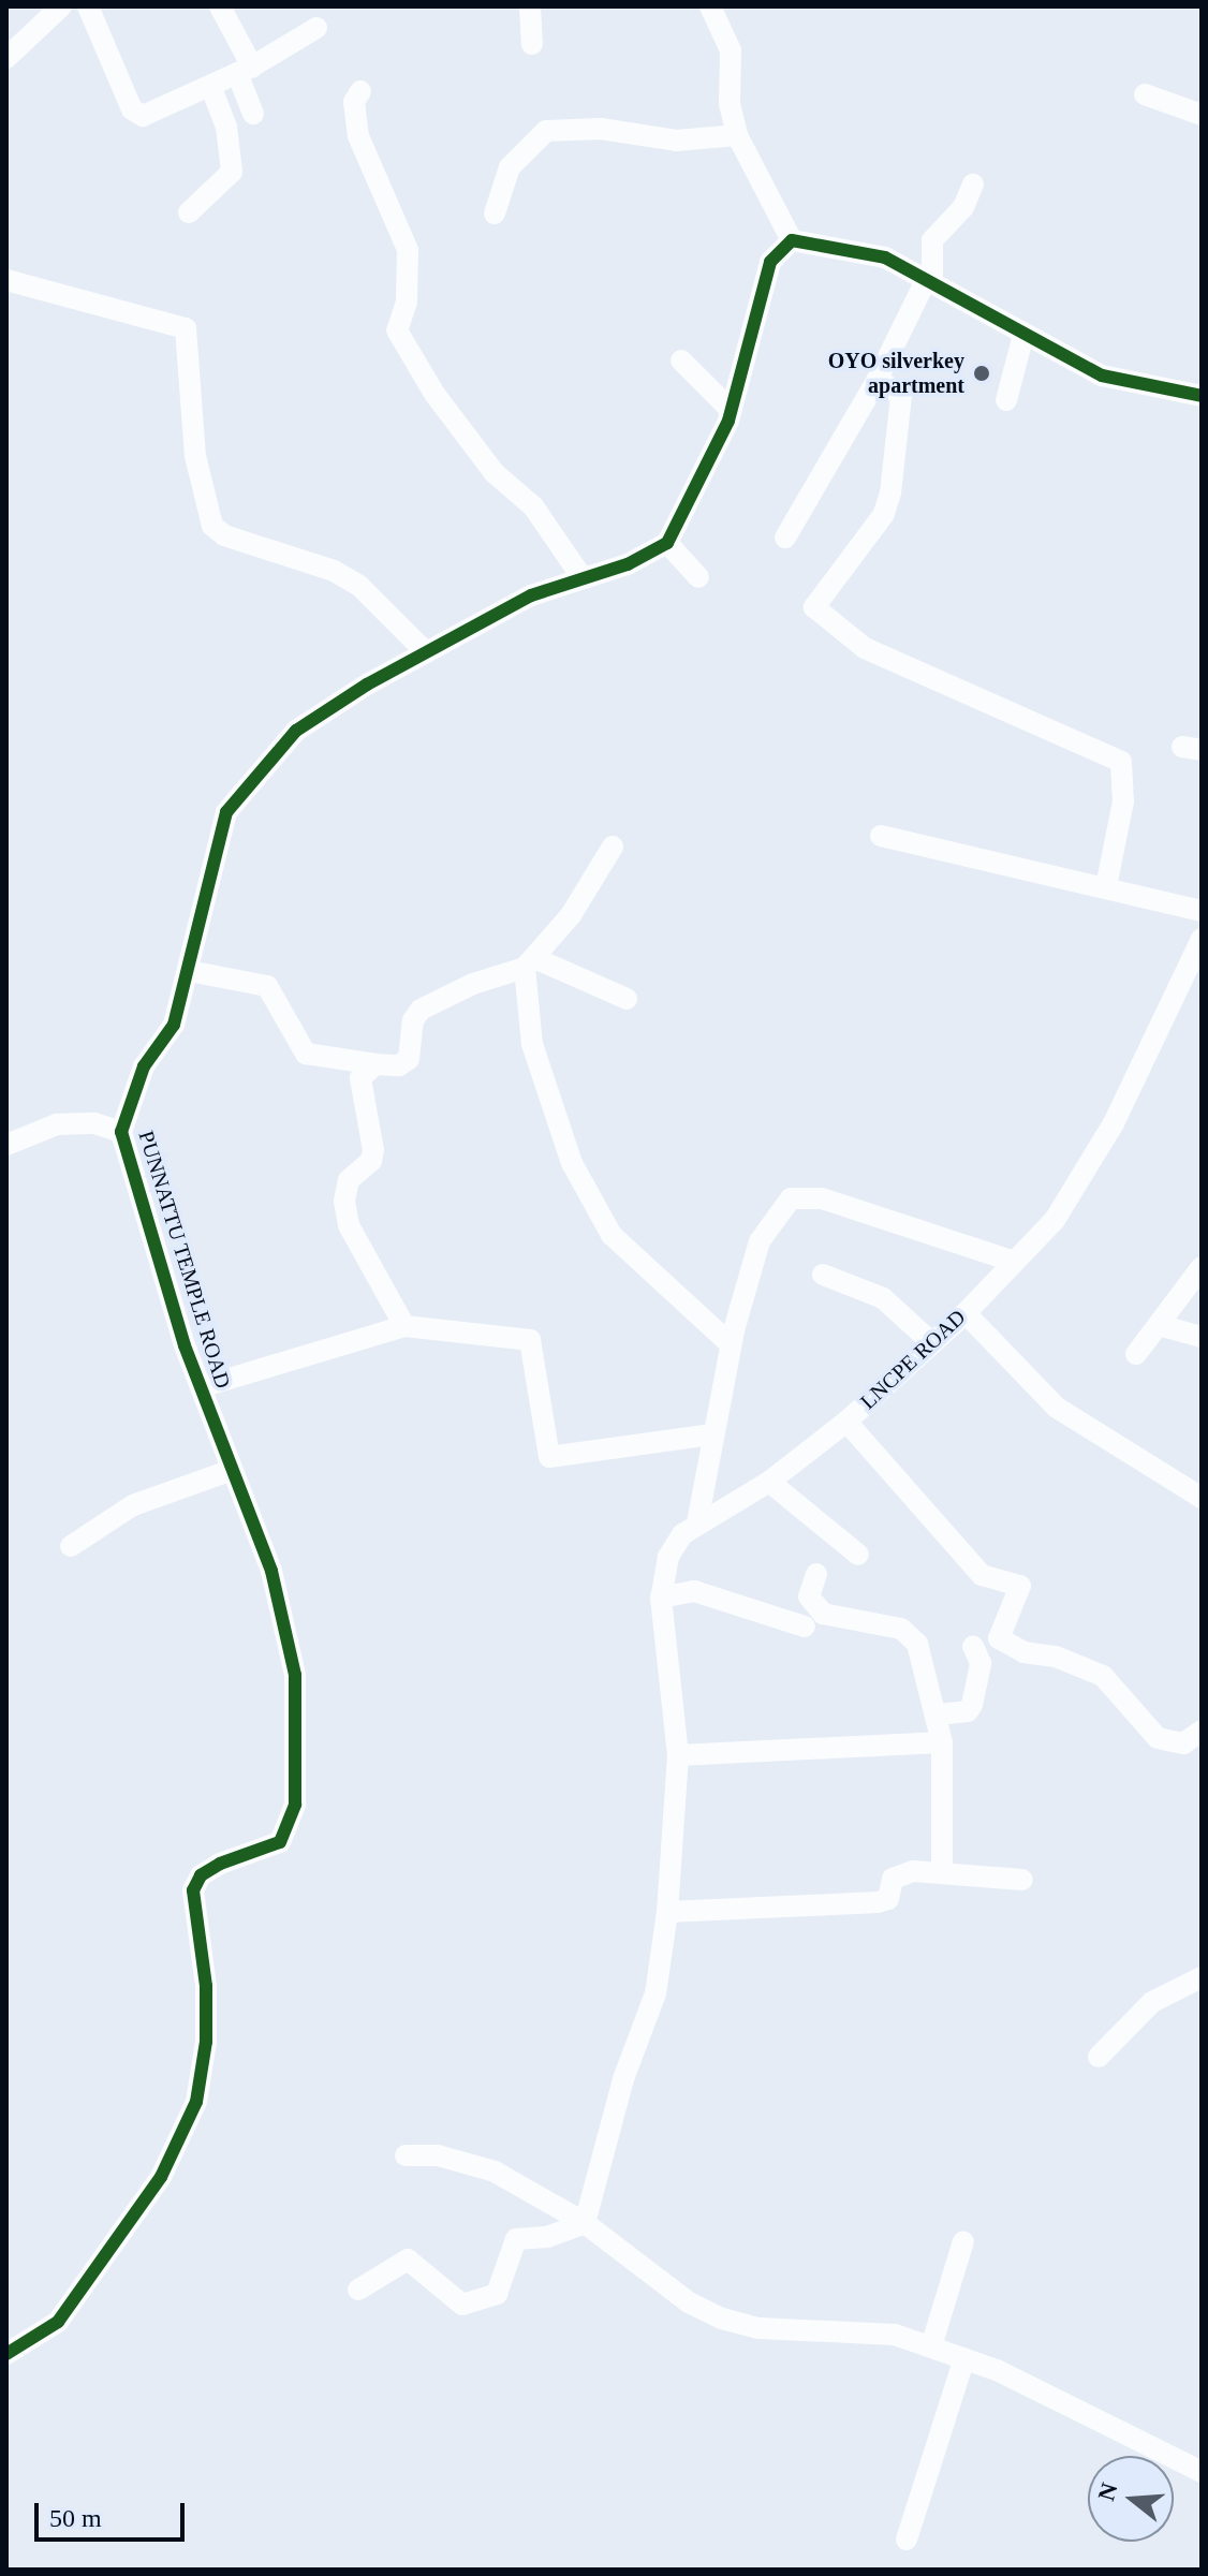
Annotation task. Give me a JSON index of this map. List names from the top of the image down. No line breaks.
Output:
{"streets":{"street":["PUNNATTU TEMPLE ROAD","LNCPE ROAD"]},"places":["OYO silverkey apartment"],"scale_bar":"50 m","north":"left"}
